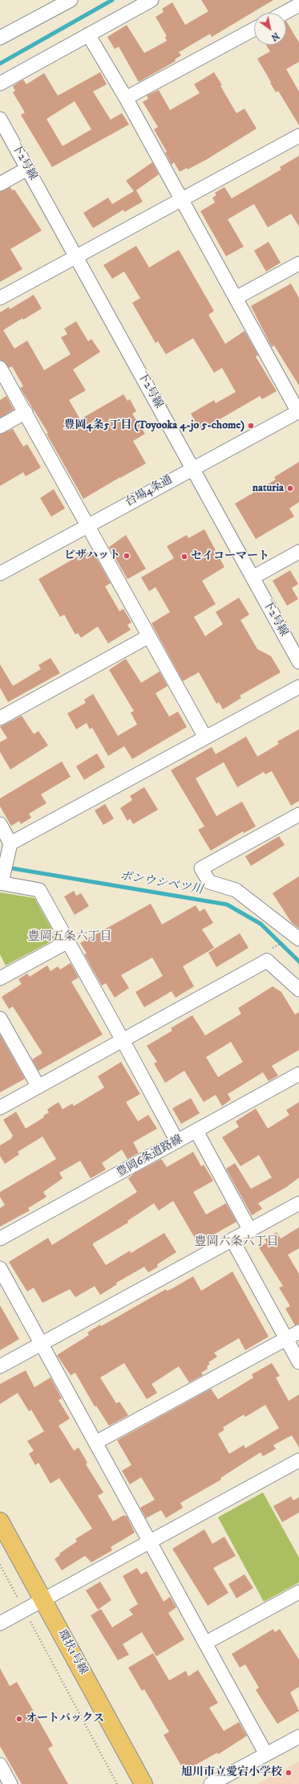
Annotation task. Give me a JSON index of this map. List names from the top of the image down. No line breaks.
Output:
{"streets":{"main road":["環状1号線"],"street":["下2号線","台場4条通","豊岡6条道路線"]},"crossings":[["下2号線","台場4条通"]],"districts":["豊岡五条六丁目","豊岡六条六丁目"],"water":["ポンウシベツ川"],"places":["豊岡4条5丁目 (Toyooka 4-jo 5-chome)","naturia","ピザハット","セイコーマート","オートバックス","旭川市立愛宕小学校"],"north":"bottom right"}
